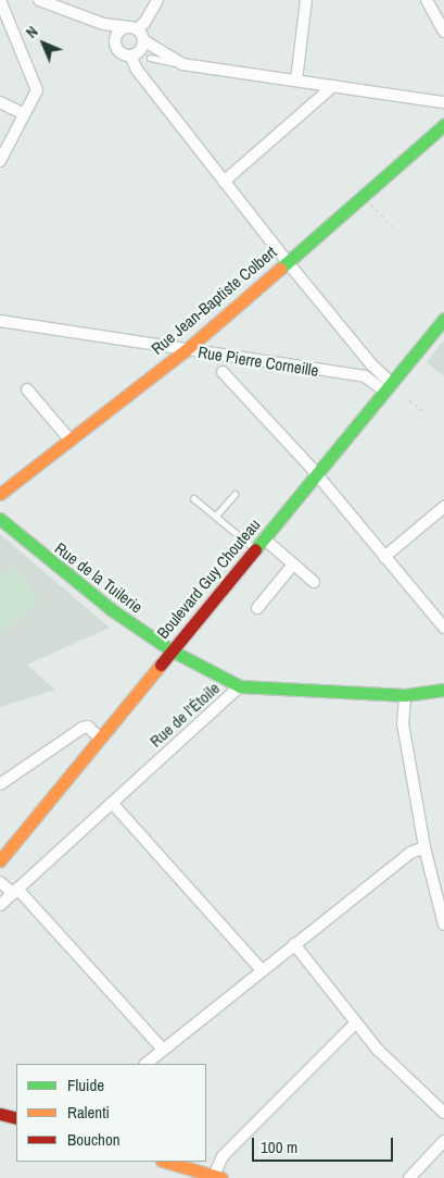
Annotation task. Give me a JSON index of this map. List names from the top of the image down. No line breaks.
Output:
{"streets":{"street":["Rue Jean-Baptiste Colbert","Rue Pierre Corneille","Rue de la Tuilerie","Boulevard Guy Chouteau","Rue de l’Étoile"]},"crossings":[["Rue Jean-Baptiste Colbert","Rue Pierre Corneille"],["Rue Pierre Corneille","Boulevard Guy Chouteau"],["Rue de la Tuilerie","Boulevard Guy Chouteau"],["Rue de la Tuilerie","Rue de l’Étoile"]],"legend":["Fluide","Ralenti","Bouchon"],"scale_bar":"100 m","north":"top left"}
